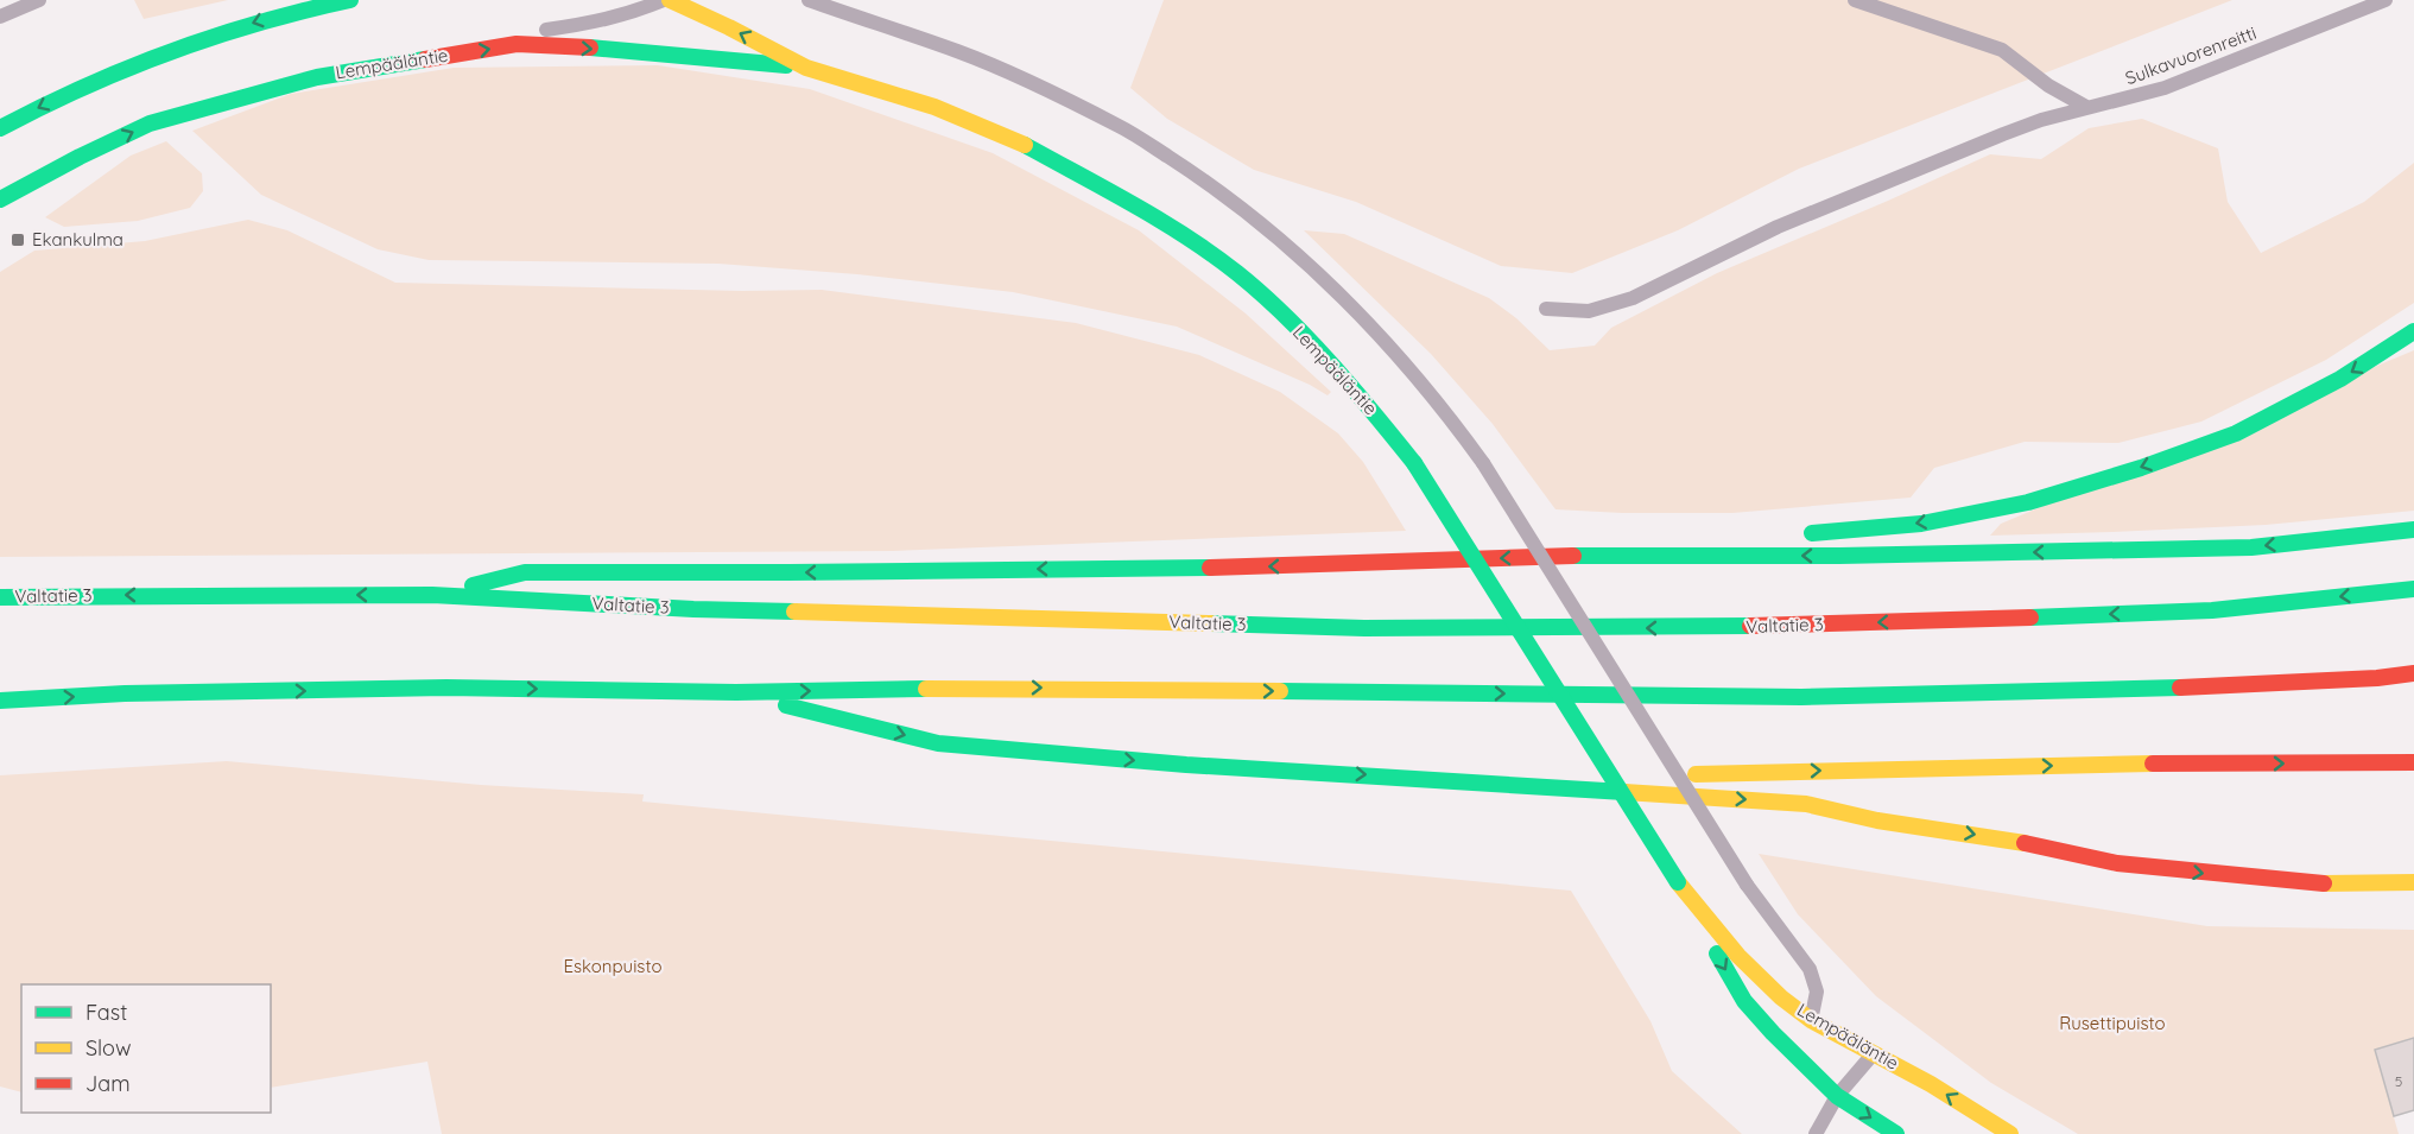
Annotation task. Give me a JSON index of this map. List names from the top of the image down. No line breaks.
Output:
{"streets":{"main road":["Lempääläntie","Valtatie 3"],"lane":["Sulkavuorenreitti"]},"parks":["Eskonpuisto","Rusettipuisto"],"places":{"transit":["Ekankulma"]},"house_numbers":["5"],"legend":["Fast","Slow","Jam"]}
